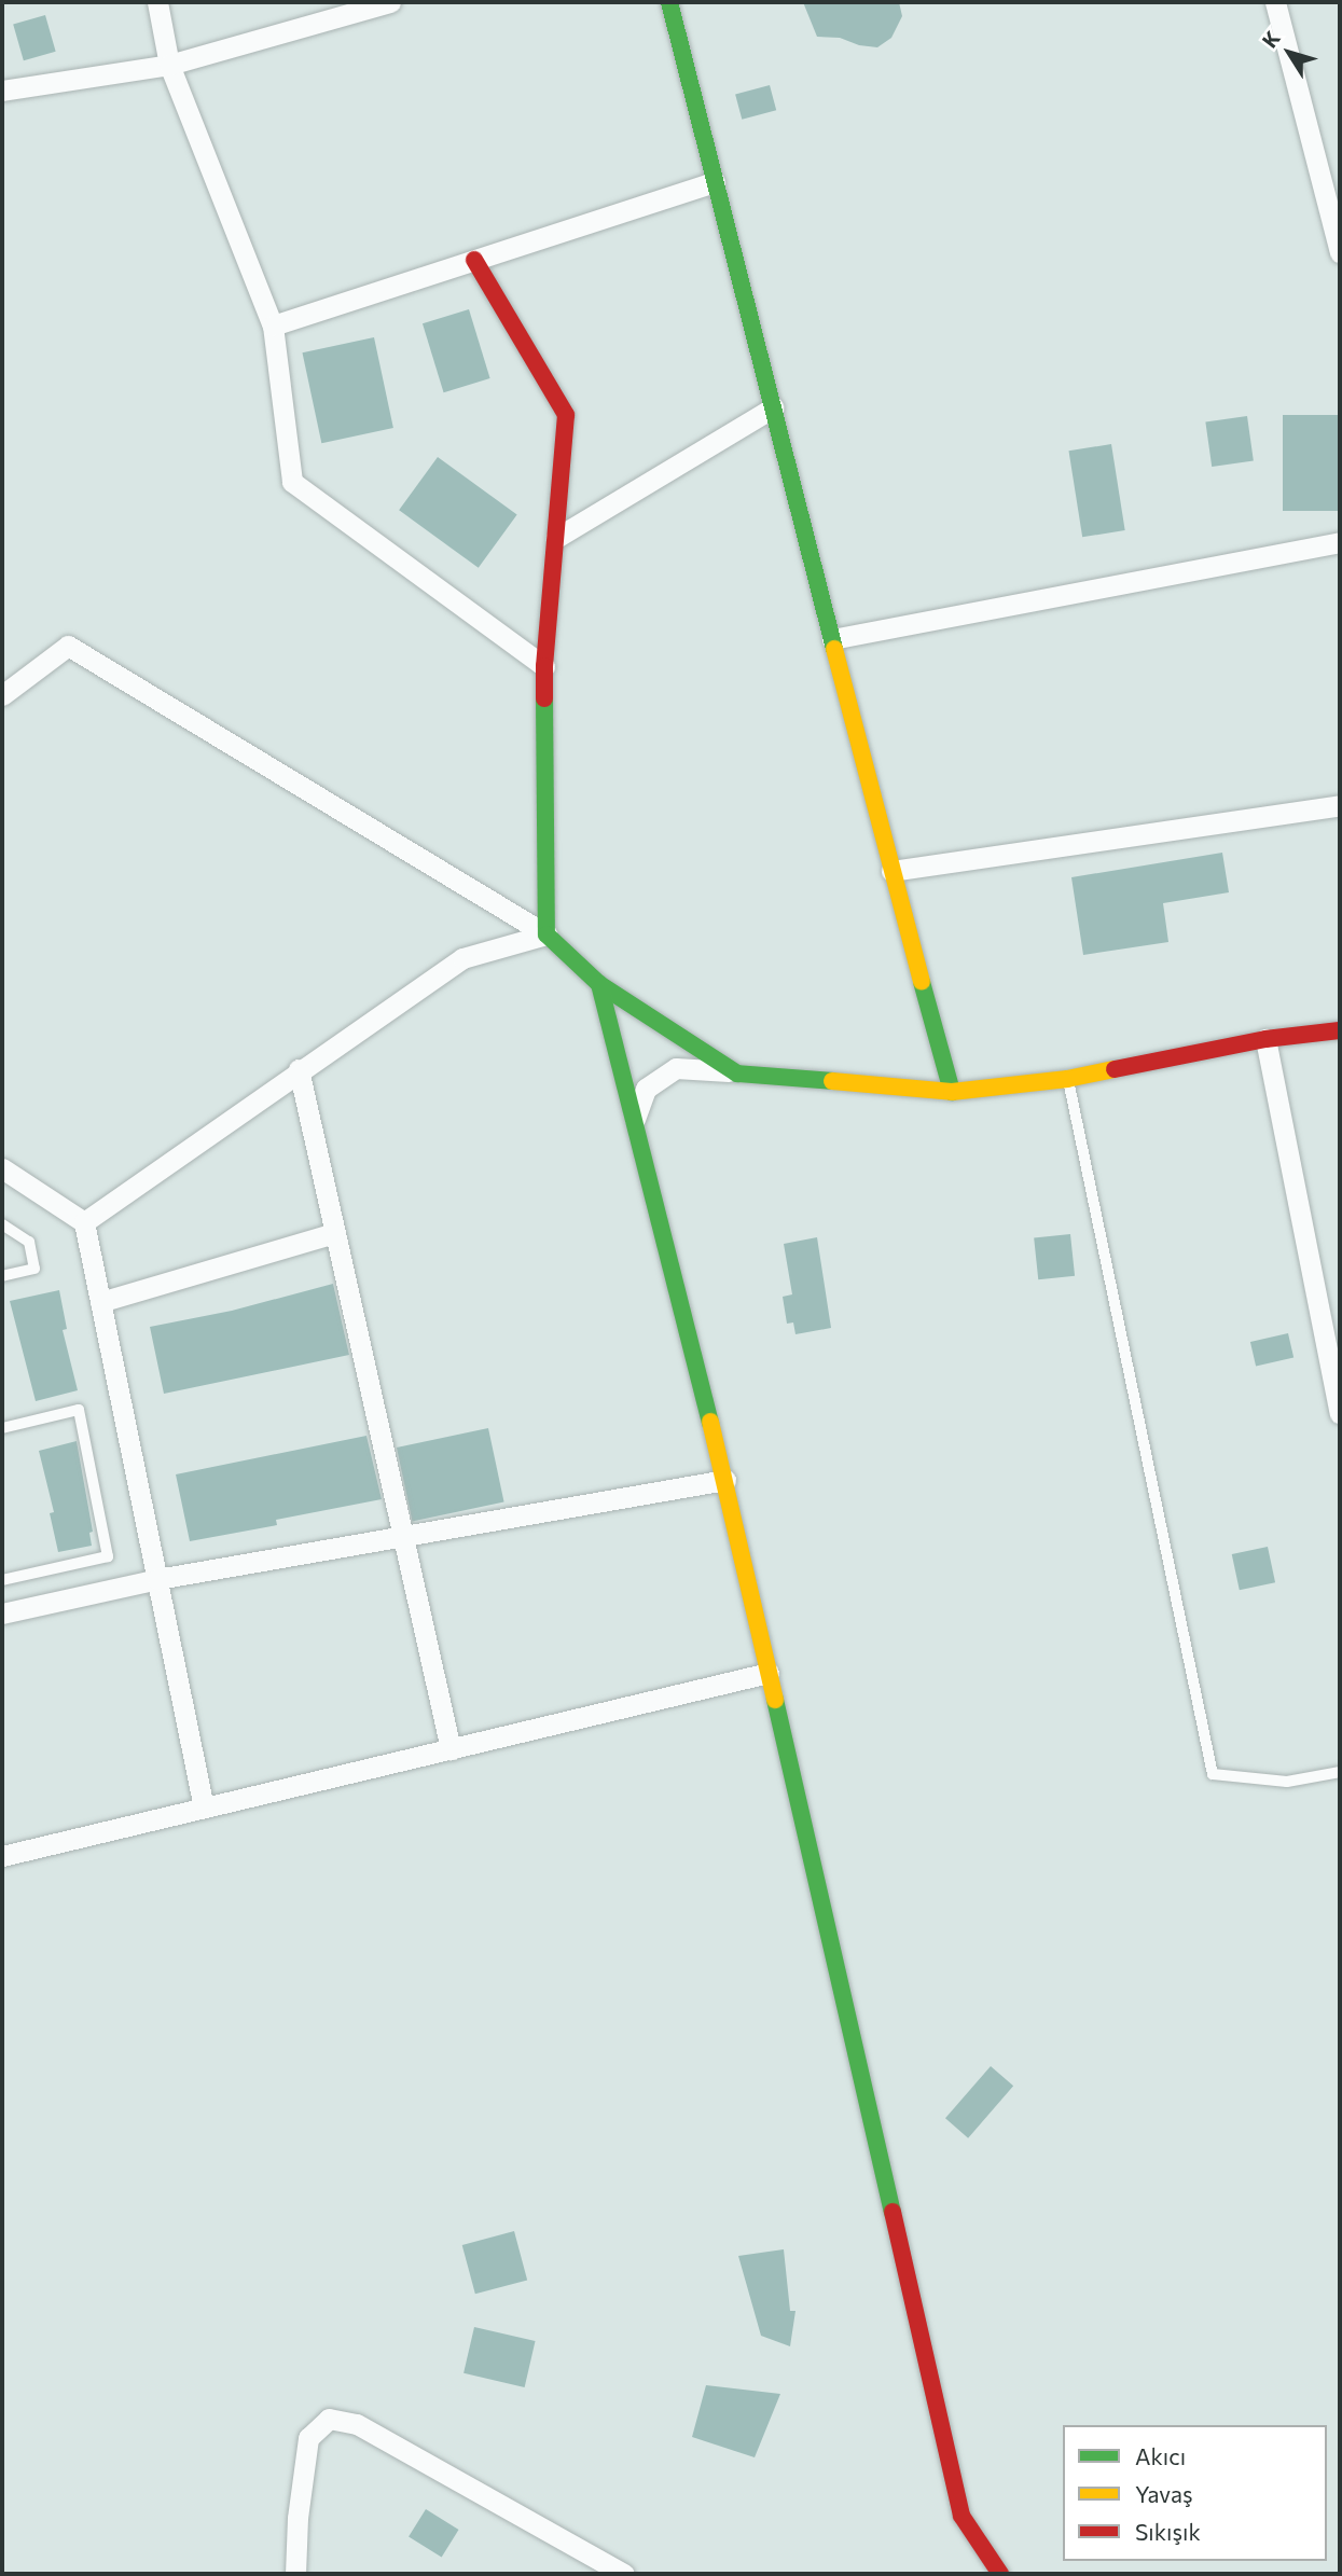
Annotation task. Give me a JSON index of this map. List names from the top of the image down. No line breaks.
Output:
{"legend":["Akıcı","Yavaş","Sıkışık"],"north":"top left"}
